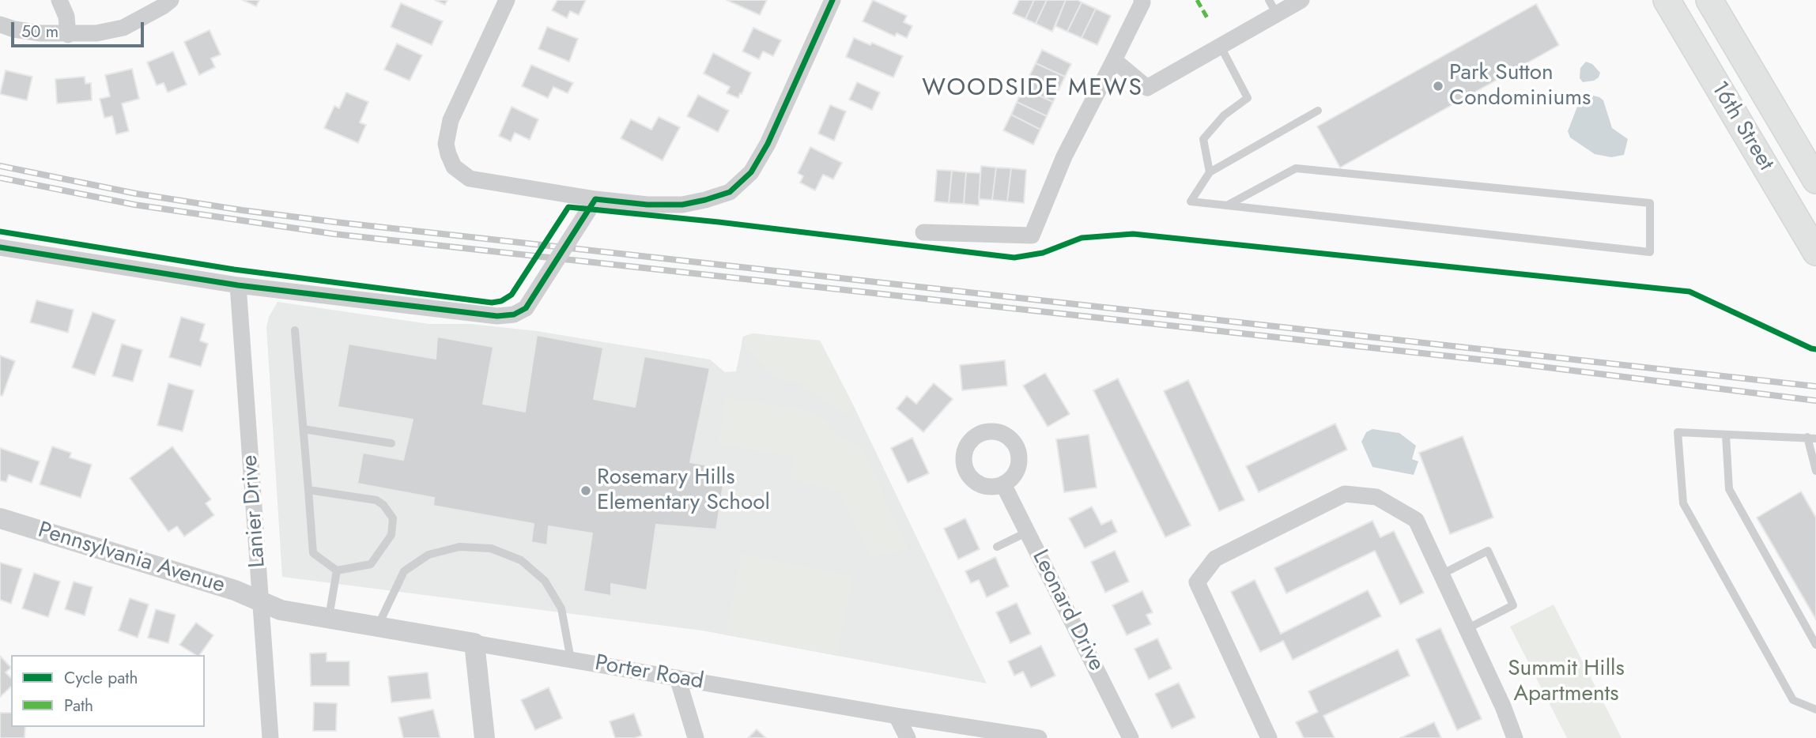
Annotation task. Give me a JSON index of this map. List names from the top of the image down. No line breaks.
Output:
{"streets":{"main road":["16th Street"],"street":["Lanier Drive","Pennsylvania Avenue","Leonard Drive","Porter Road"]},"crossings":[["Lanier Drive","Pennsylvania Avenue"],["Lanier Drive","Porter Road"],["Pennsylvania Avenue","Porter Road"]],"districts":["WOODSIDE MEWS"],"parks":["Summit Hills Apartments"],"places":["Park Sutton Condominiums","Rosemary Hills Elementary School"],"legend":["Cycle path","Path"],"scale_bar":"50 m"}
